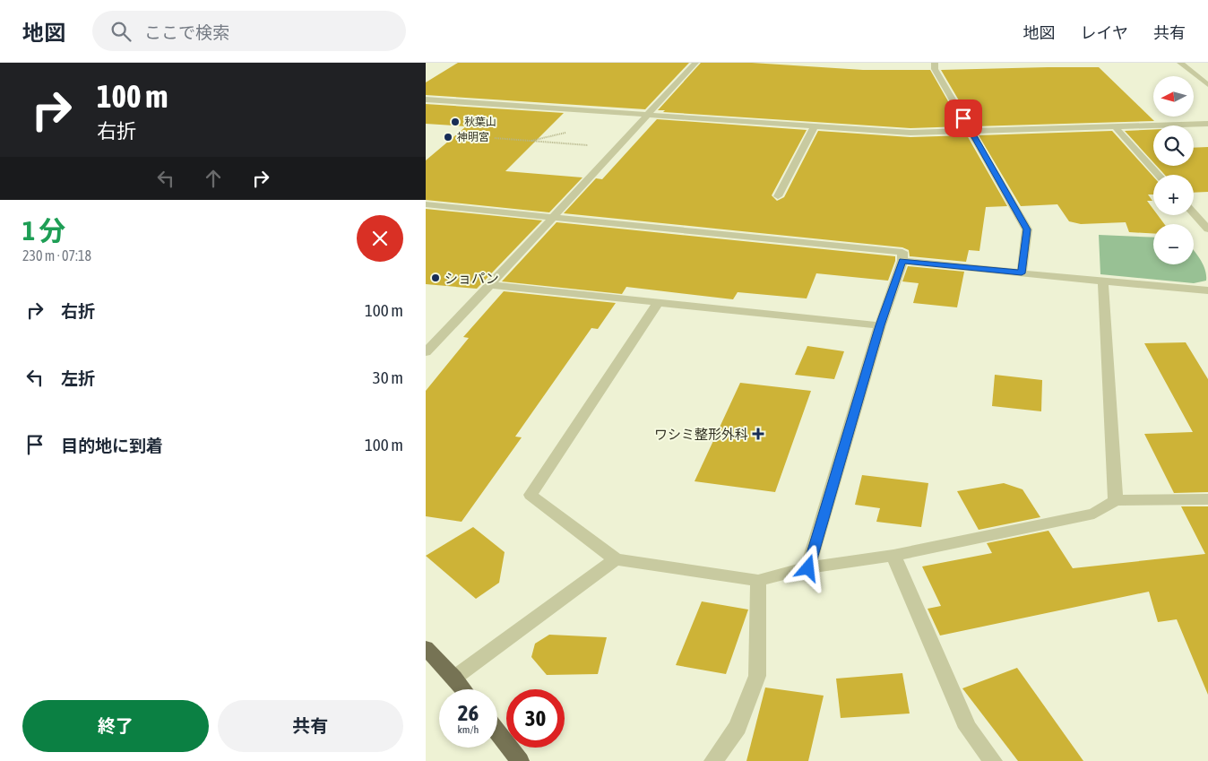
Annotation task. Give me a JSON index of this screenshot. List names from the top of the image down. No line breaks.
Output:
{"places":{"other":["秋葉山","神明宮","ショパン"],"health":["ワシミ整形外科"]},"north":"left","page":{"header":"地図","search":"ここで検索","nav":["地図","レイヤ","共有"],"turn":["100 m","右折"],"map_buttons":["+","−"],"heading":["1 分","230 m · 07:18"],"list":[{"name":"右折","value":"100 m"},{"name":"左折","value":"30 m"},{"name":"目的地に到着","value":"100 m"}],"speed":"26 km/h","limit":"30","buttons":["終了","共有"]}}
